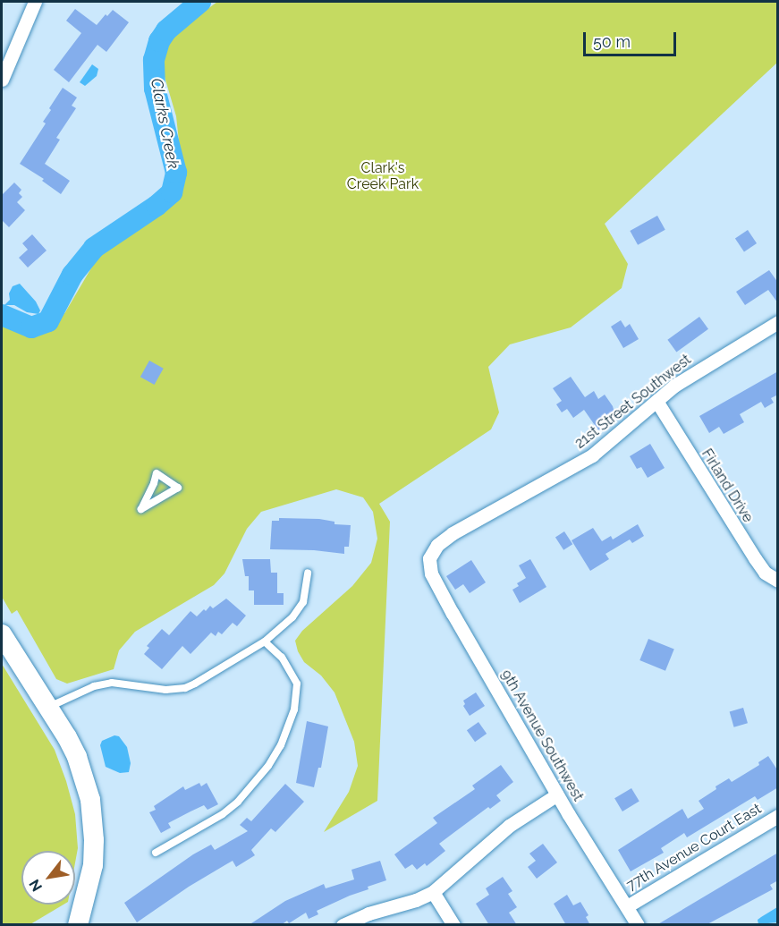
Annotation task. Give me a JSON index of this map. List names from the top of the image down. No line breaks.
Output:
{"streets":{"street":["21st Street Southwest","Firland Drive","9th Avenue Southwest","77th Avenue Court East"]},"crossings":[["21st Street Southwest","Firland Drive"],["21st Street Southwest","9th Avenue Southwest"],["9th Avenue Southwest","77th Avenue Court East"]],"water":["Clarks Creek"],"parks":["Clark's Creek Park"],"scale_bar":"50 m","north":"bottom left"}
